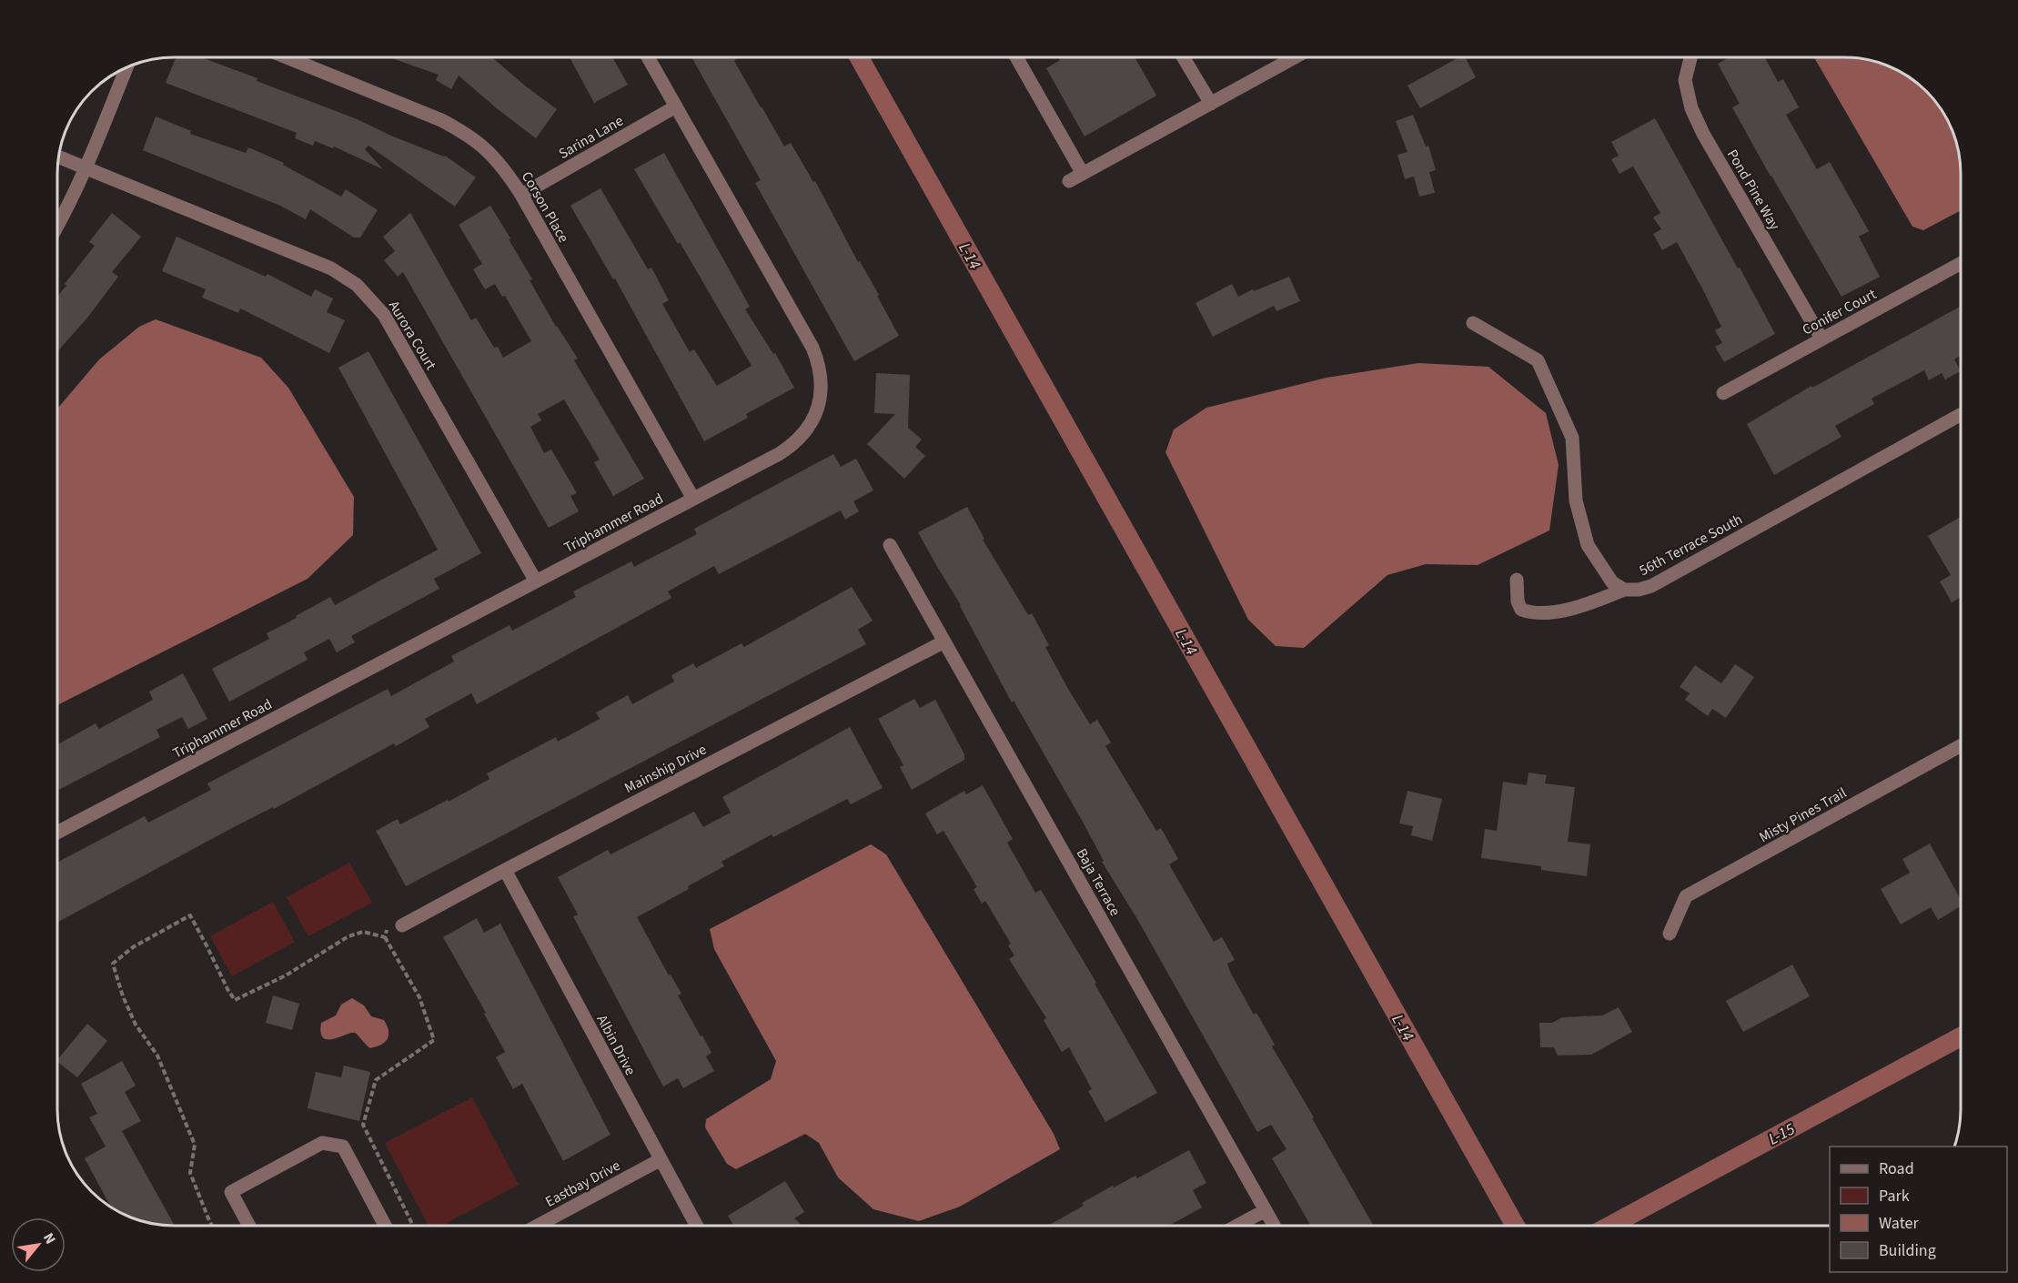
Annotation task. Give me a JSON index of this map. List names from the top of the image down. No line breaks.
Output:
{"streets":{"street":["Sarina Lane","Pond Pine Way","Corson Place","Conifer Court","Aurora Court","Triphammer Road","56th Terrace South","Mainship Drive","Misty Pines Trail","Baja Terrace","Albin Drive","Eastbay Drive"]},"crossings":[["Sarina Lane","Corson Place"],["Sarina Lane","Triphammer Road"],["Pond Pine Way","Conifer Court"],["Corson Place","Triphammer Road"],["Aurora Court","Triphammer Road"],["Mainship Drive","Baja Terrace"],["Mainship Drive","Albin Drive"],["Albin Drive","Eastbay Drive"]],"water":["L-14","L-15"],"legend":["Road","Park","Water","Building"],"north":"top right"}
